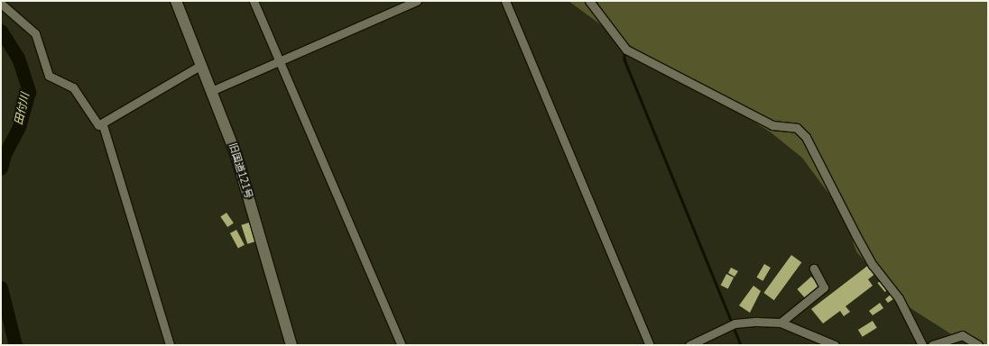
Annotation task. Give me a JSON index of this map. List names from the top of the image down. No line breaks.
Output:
{"streets":{"street":["旧国道121号"]},"water":["田付川"]}
